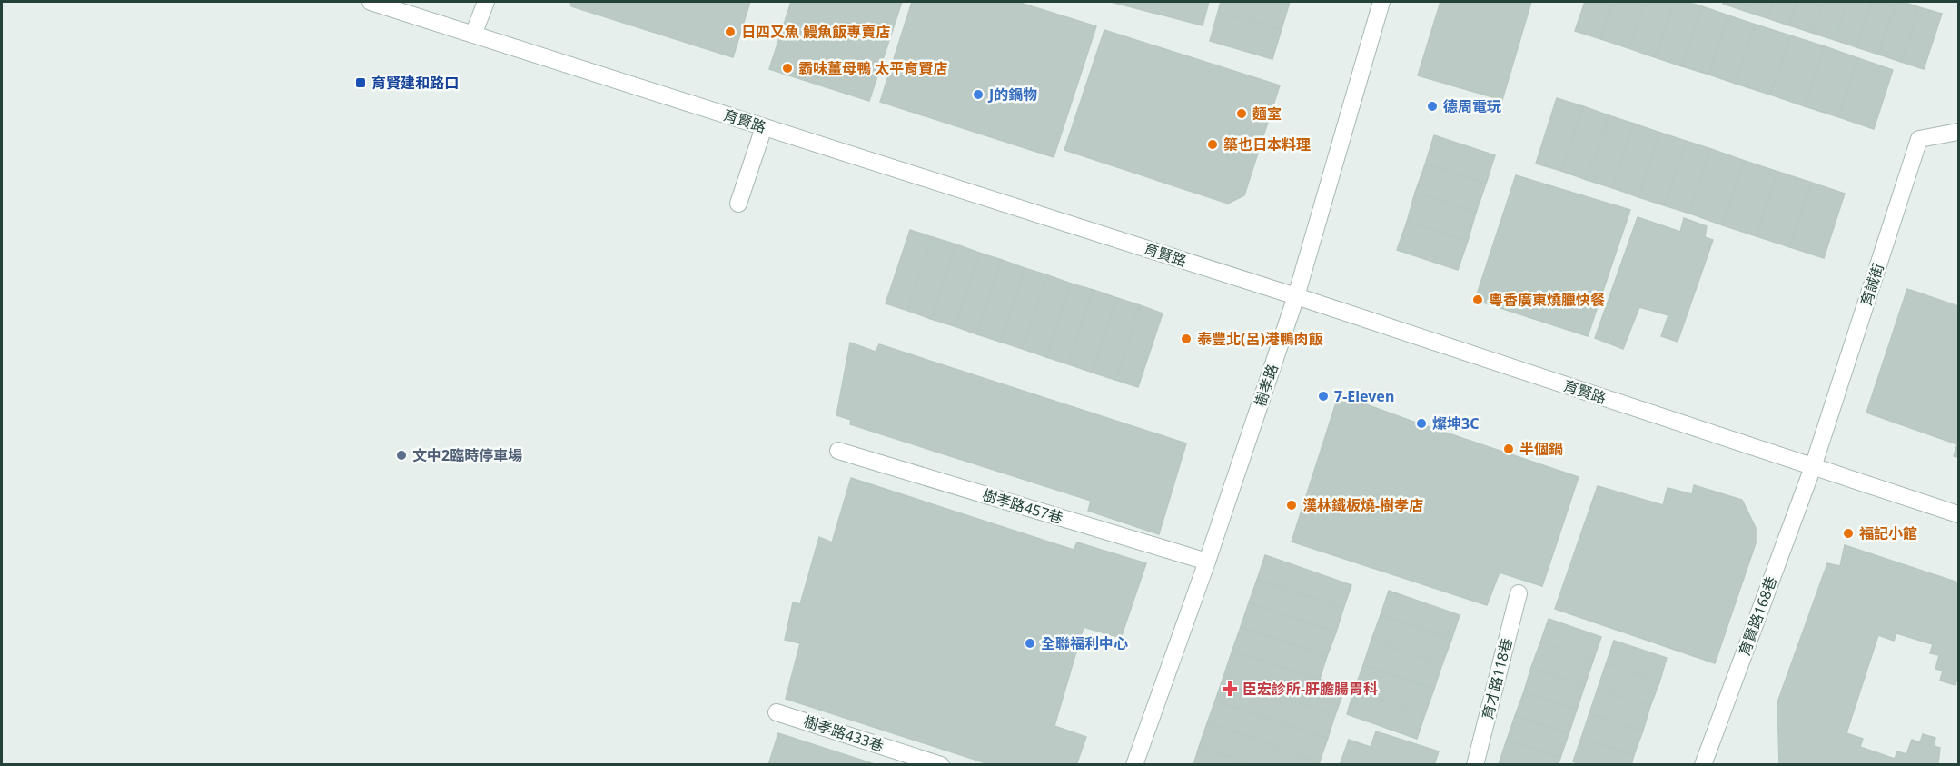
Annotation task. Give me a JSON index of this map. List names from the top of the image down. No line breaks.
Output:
{"streets":{"street":["育賢路","育誠街","樹孝路","樹孝路457巷","育賢路168巷","育才路118巷","樹孝路433巷"]},"crossings":[["育賢路","育誠街"],["育賢路","樹孝路"],["育賢路","育賢路168巷"],["育誠街","育賢路168巷"],["樹孝路","樹孝路457巷"]],"places":{"other":["日四又魚 鰻魚飯專賣店","霸味薑母鴨 太平育賢店","J的鍋物","德周電玩","麵室","築也日本料理","粵香廣東燒臘快餐","泰豐北(呂)港鴨肉飯","7-Eleven","燦坤3C","半個鍋","文中2臨時停車場","漢林鐵板燒-樹孝店","福記小館","全聯福利中心"],"transit":["育賢建和路口"],"health":["臣宏診所-肝膽腸胃科"]}}
